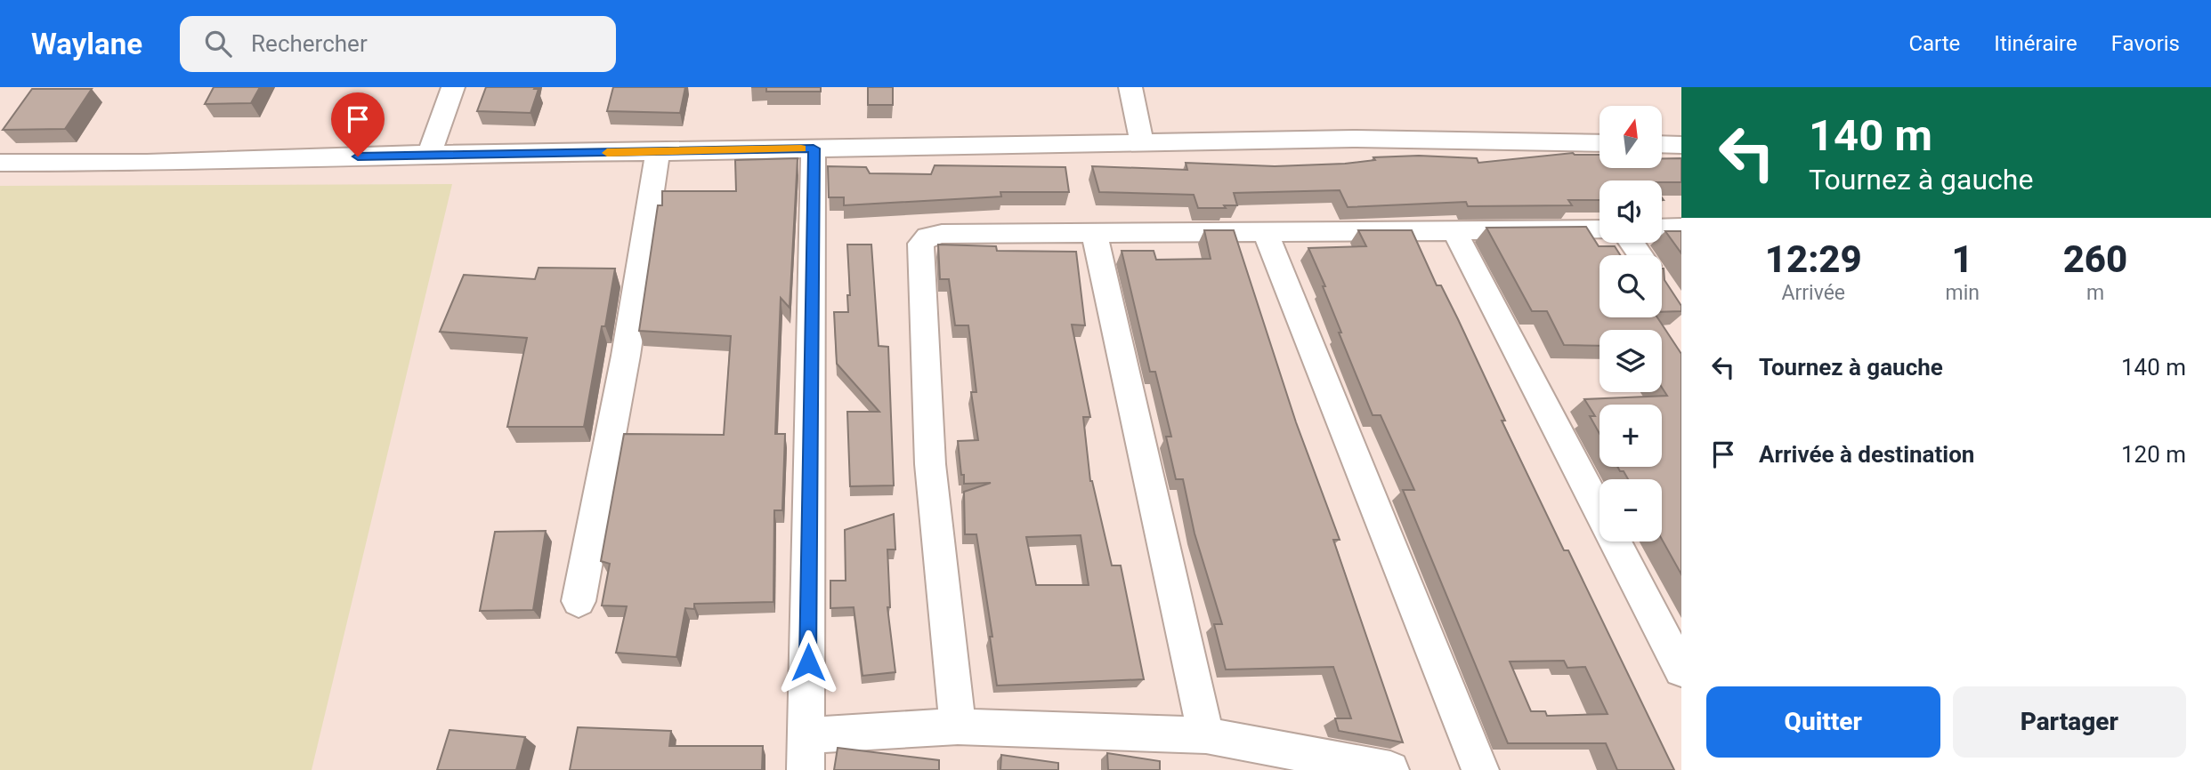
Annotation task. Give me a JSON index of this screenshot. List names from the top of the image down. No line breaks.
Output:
{"north":"top","page":{"header":"Waylane","search":"Rechercher","nav":["Carte","Itinéraire","Favoris"],"turn":["140 m","Tournez à gauche"],"map_buttons":["+","−"],"eta":["12:29","Arrivée","1","min","260","m"],"list":[{"name":"Tournez à gauche","value":"140 m"},{"name":"Arrivée à destination","value":"120 m"}],"buttons":["Quitter","Partager"]}}
